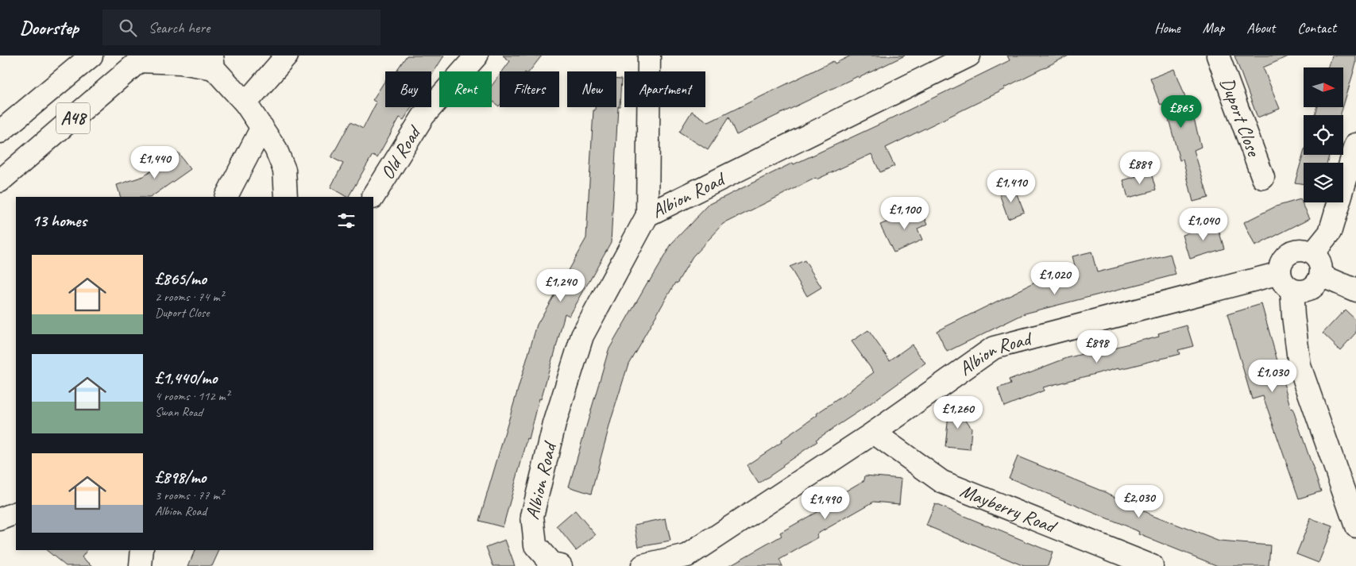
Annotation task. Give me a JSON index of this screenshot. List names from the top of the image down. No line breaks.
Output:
{"streets":{"street":["Duport Close","A48","Old Road","Albion Road","Mayberry Road"]},"crossings":[["Albion Road","Mayberry Road"]],"north":"right","page":{"header":"Doorstep","search":"Search here","nav":["Home","Map","About","Contact"],"chip":["Buy","Rent","Filters","New","Apartment"],"price":["£865","£1,440","£889","£1,410","£1,100","£1,040","£1,020","£1,240","£898","£1,030","£1,260","£2,030","£1,490"],"heading":"13 homes","list":[{"name":"£865/mo","note":"2 rooms · 74 m² · Duport Close"},{"name":"£1,440/mo","note":"4 rooms · 112 m² · Swan Road"},{"name":"£898/mo","note":"3 rooms · 77 m² · Albion Road"}]}}
